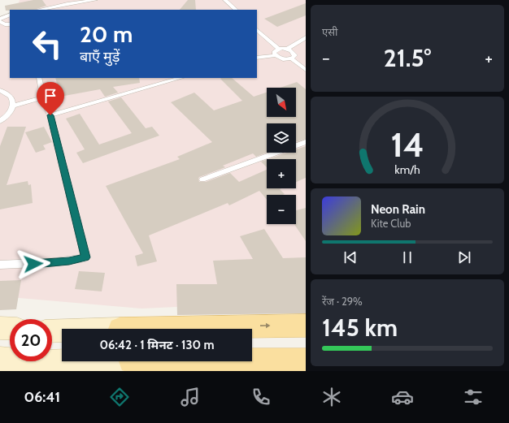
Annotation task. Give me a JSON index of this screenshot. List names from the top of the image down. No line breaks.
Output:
{"north":"bottom right","page":{"tile":["एसी",["रेंज · 29%","145 km"]],"turn":["20 m","बाएँ मुड़ें"],"heat":["−","21.5°","+"],"map_buttons":["+","−"],"song":["Neon Rain","Kite Club"],"limit":"20","trip":"06:42 · 1 मिनट · 130 m","tabs":"06:41","gauge":["14","km/h"]}}
